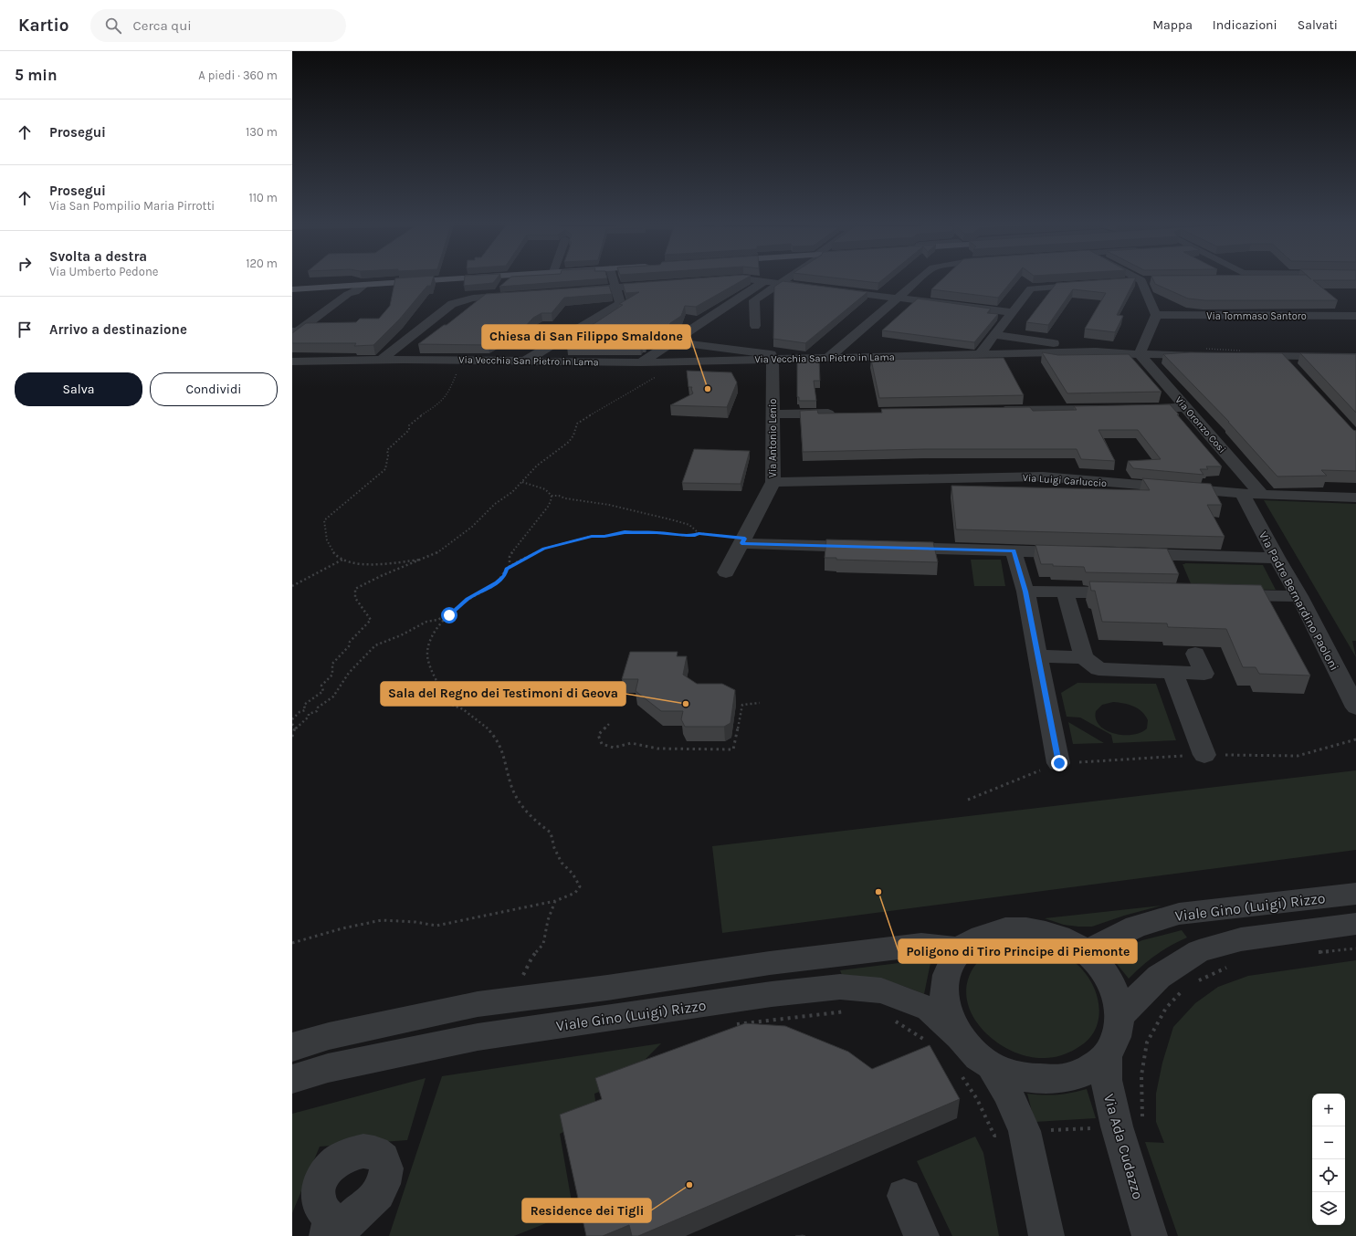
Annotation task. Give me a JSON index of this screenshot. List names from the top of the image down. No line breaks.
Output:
{"streets":{"street":["Via Tommaso Santoro","Via Vecchia San Pietro in Lama","Via Oronzo Cosi","Via Antonio Lenio","Via Luigi Carluccio","Via Padre Bernardino Paoloni","Viale Gino (Luigi) Rizzo","Via Ada Cudazzo"]},"crossings":[["Via Vecchia San Pietro in Lama","Via Oronzo Cosi"],["Via Vecchia San Pietro in Lama","Via Antonio Lenio"],["Via Oronzo Cosi","Via Luigi Carluccio"],["Via Antonio Lenio","Via Luigi Carluccio"],["Via Luigi Carluccio","Via Padre Bernardino Paoloni"],["Viale Gino (Luigi) Rizzo","Via Ada Cudazzo"]],"places":["Chiesa di San Filippo Smaldone","Sala del Regno dei Testimoni di Geova","Poligono di Tiro Principe di Piemonte","Residence dei Tigli"],"page":{"header":"Kartio","search":"Cerca qui","nav":["Mappa","Indicazioni","Salvati"],"heading":["5 min","A piedi · 360 m"],"list":[["Prosegui","130 m"],["Prosegui","Via San Pompilio Maria Pirrotti","110 m"],["Svolta a destra","Via Umberto Pedone","120 m"],"Arrivo a destinazione"],"buttons":["Salva","Condividi"],"map_buttons":["+","−"]}}
